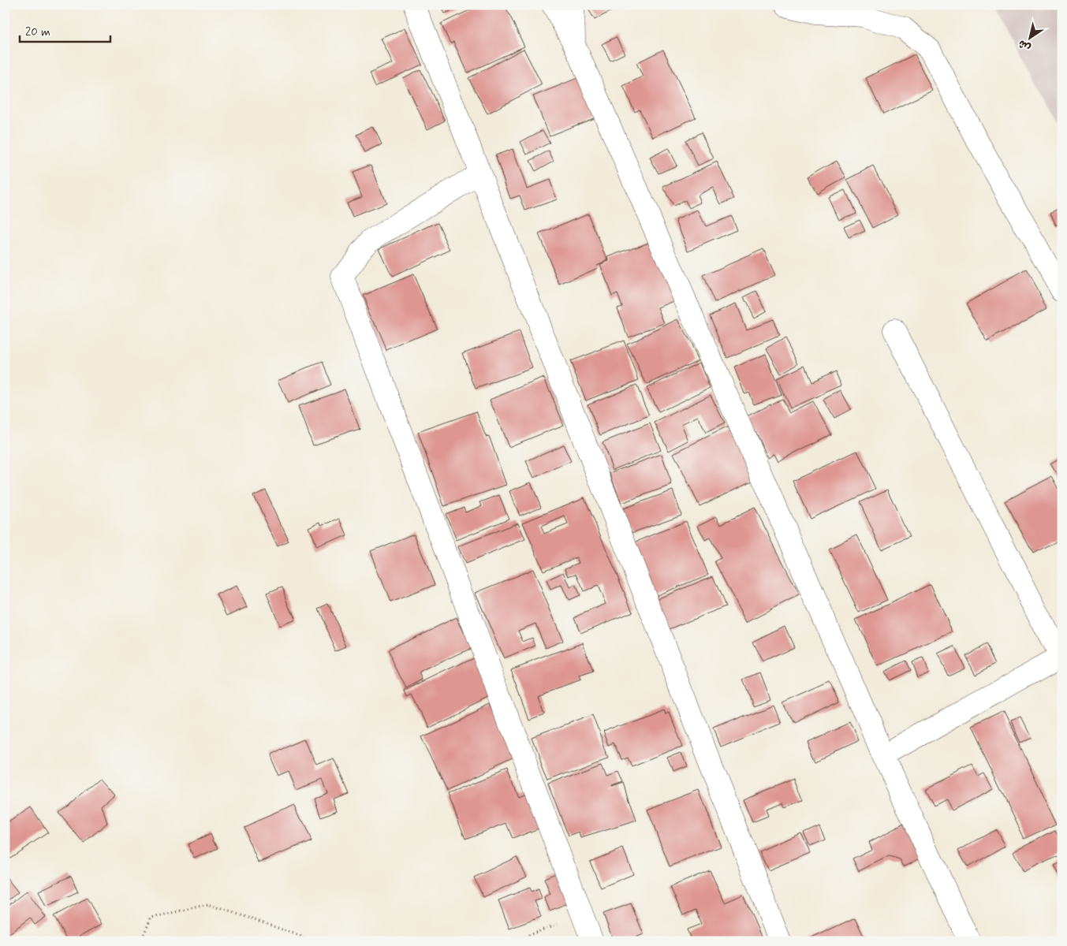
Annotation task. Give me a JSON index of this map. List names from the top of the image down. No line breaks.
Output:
{"scale_bar":"20 m","north":"bottom left"}
